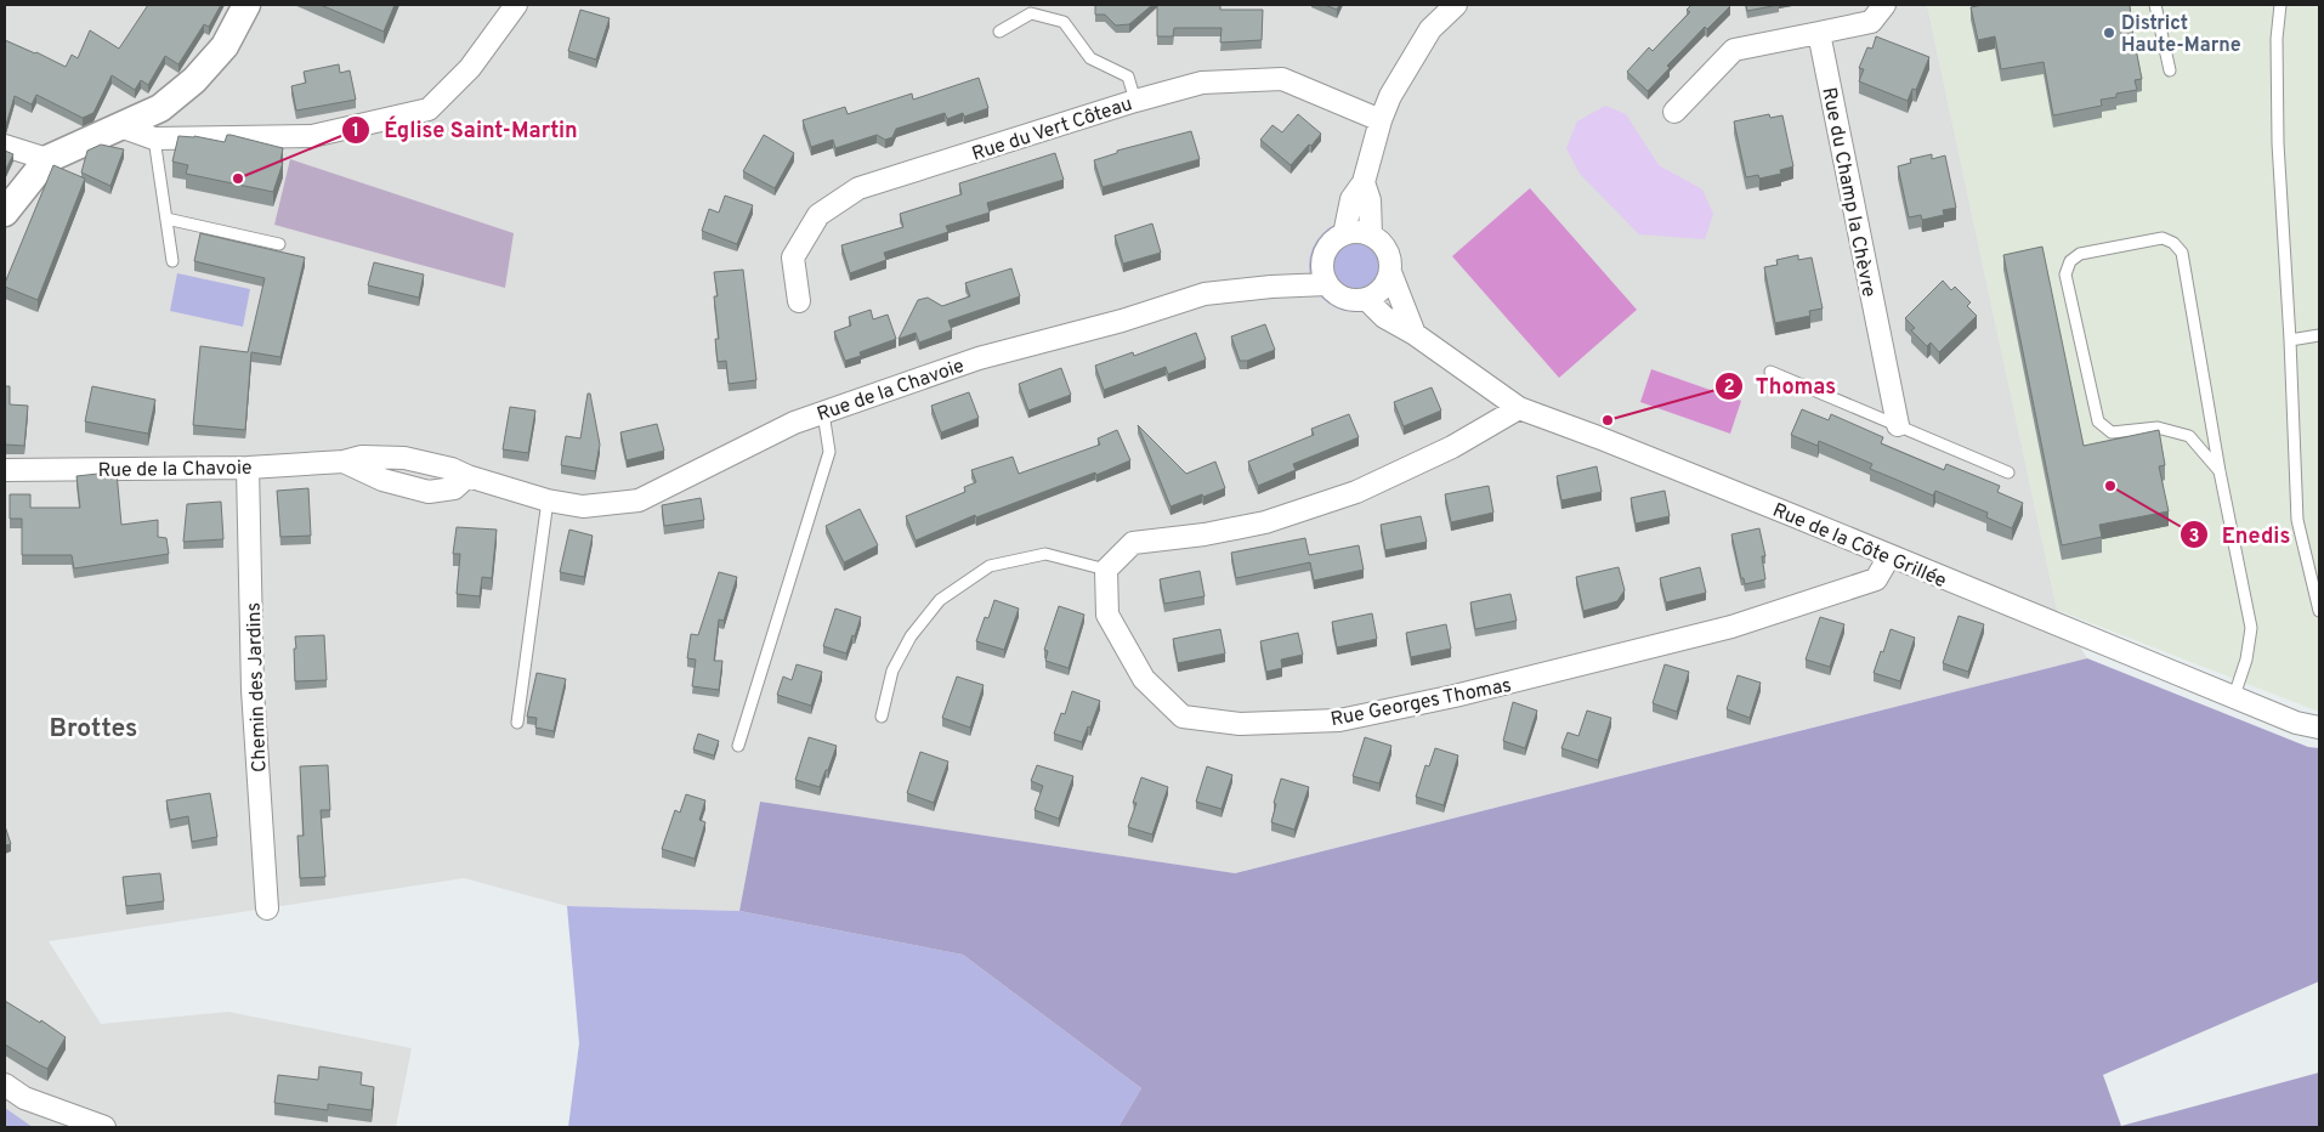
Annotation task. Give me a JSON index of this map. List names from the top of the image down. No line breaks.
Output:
{"streets":{"street":["Rue du Vert Côteau","Rue du Champ la Chèvre","Rue de la Chavoie","Rue de la Côte Grillée","Chemin des Jardins","Rue Georges Thomas"]},"crossings":[["Rue de la Chavoie","Rue de la Côte Grillée"],["Rue de la Chavoie","Chemin des Jardins"],["Rue de la Côte Grillée","Rue Georges Thomas"]],"districts":["Brottes"],"places":["District Haute-Marne","Église Saint-Martin","Thomas","Enedis"]}
